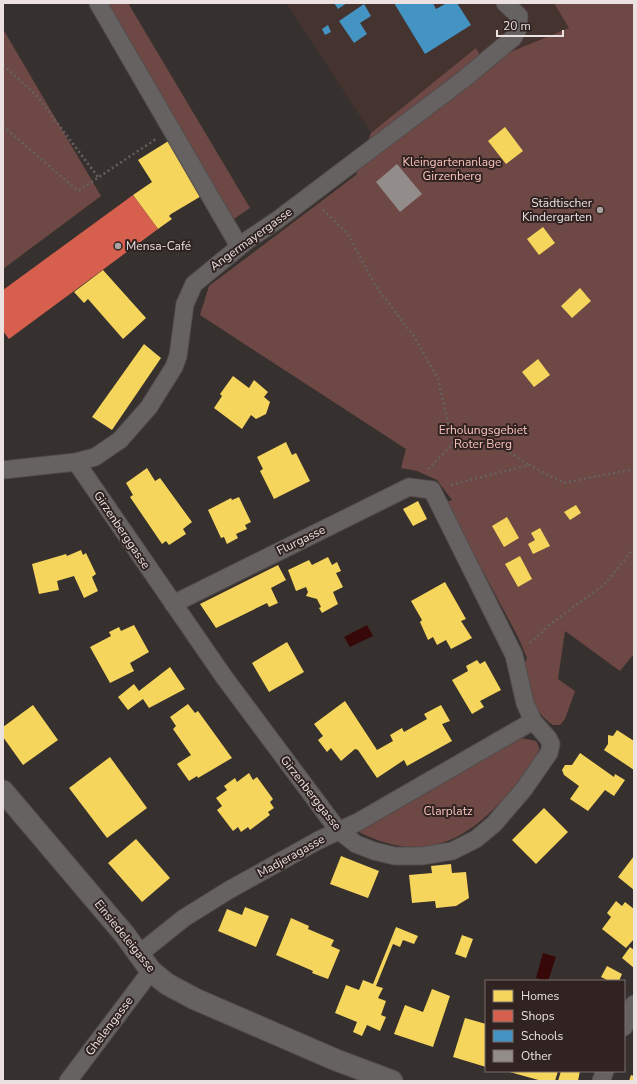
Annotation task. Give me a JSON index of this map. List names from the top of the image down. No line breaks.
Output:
{"streets":{"street":["Angermayergasse","Girzenberggasse","Flurgasse","Madjeragasse","Einsiedeleigasse","Ghelengasse"]},"crossings":[["Angermayergasse","Girzenberggasse"],["Girzenberggasse","Flurgasse"],["Girzenberggasse","Madjeragasse"],["Madjeragasse","Einsiedeleigasse"],["Einsiedeleigasse","Ghelengasse"]],"parks":["Kleingartenanlage Girzenberg","Erholungsgebiet Roter Berg","Clarplatz"],"places":["Städtischer Kindergarten","Mensa-Café"],"legend":["Homes","Shops","Schools","Other"],"scale_bar":"20 m"}
